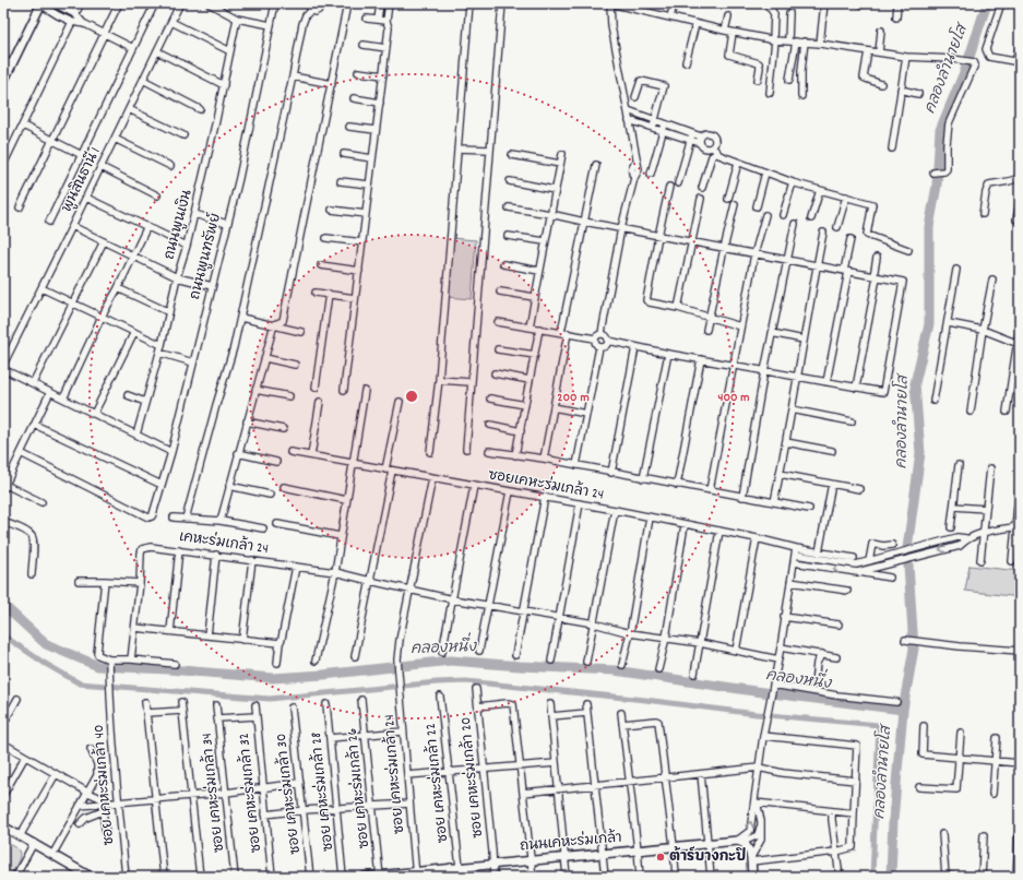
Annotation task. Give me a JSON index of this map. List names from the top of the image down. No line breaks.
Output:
{"streets":{"street":["พูนสินธานี 1","ถนนพูนเงิน","ถนนพูนทรัพย์","ซอยเคหะร่มเกล้า 24","เคหะร่มเกล้า 24","ซอย เคหะร่มเกล้า 24","ซอย เคหะร่มเกล้า 20","ซอย เคหะร่มเกล้า 22","ซอย เคหะร่มเกล้า 40","ซอย เคหะร่มเกล้า 26","ซอย เคหะร่มเกล้า 28","ซอย เคหะร่มเกล้า 34","ซอย เคหะร่มเกล้า 32","ซอย เคหะร่มเกล้า 30","ถนนเคหะร่มเกล้า"]},"crossings":[["ซอยเคหะร่มเกล้า 24","ซอย เคหะร่มเกล้า 24"],["เคหะร่มเกล้า 24","ซอย เคหะร่มเกล้า 24"],["ซอย เคหะร่มเกล้า 24","ถนนเคหะร่มเกล้า"],["ซอย เคหะร่มเกล้า 20","ถนนเคหะร่มเกล้า"],["ซอย เคหะร่มเกล้า 22","ถนนเคหะร่มเกล้า"],["ซอย เคหะร่มเกล้า 26","ถนนเคหะร่มเกล้า"]],"water":["คลองลำนายโส","คลองหนึ่ง"],"places":["ต้าร์บางกะปิ"],"rings":["200 m","400 m"]}
